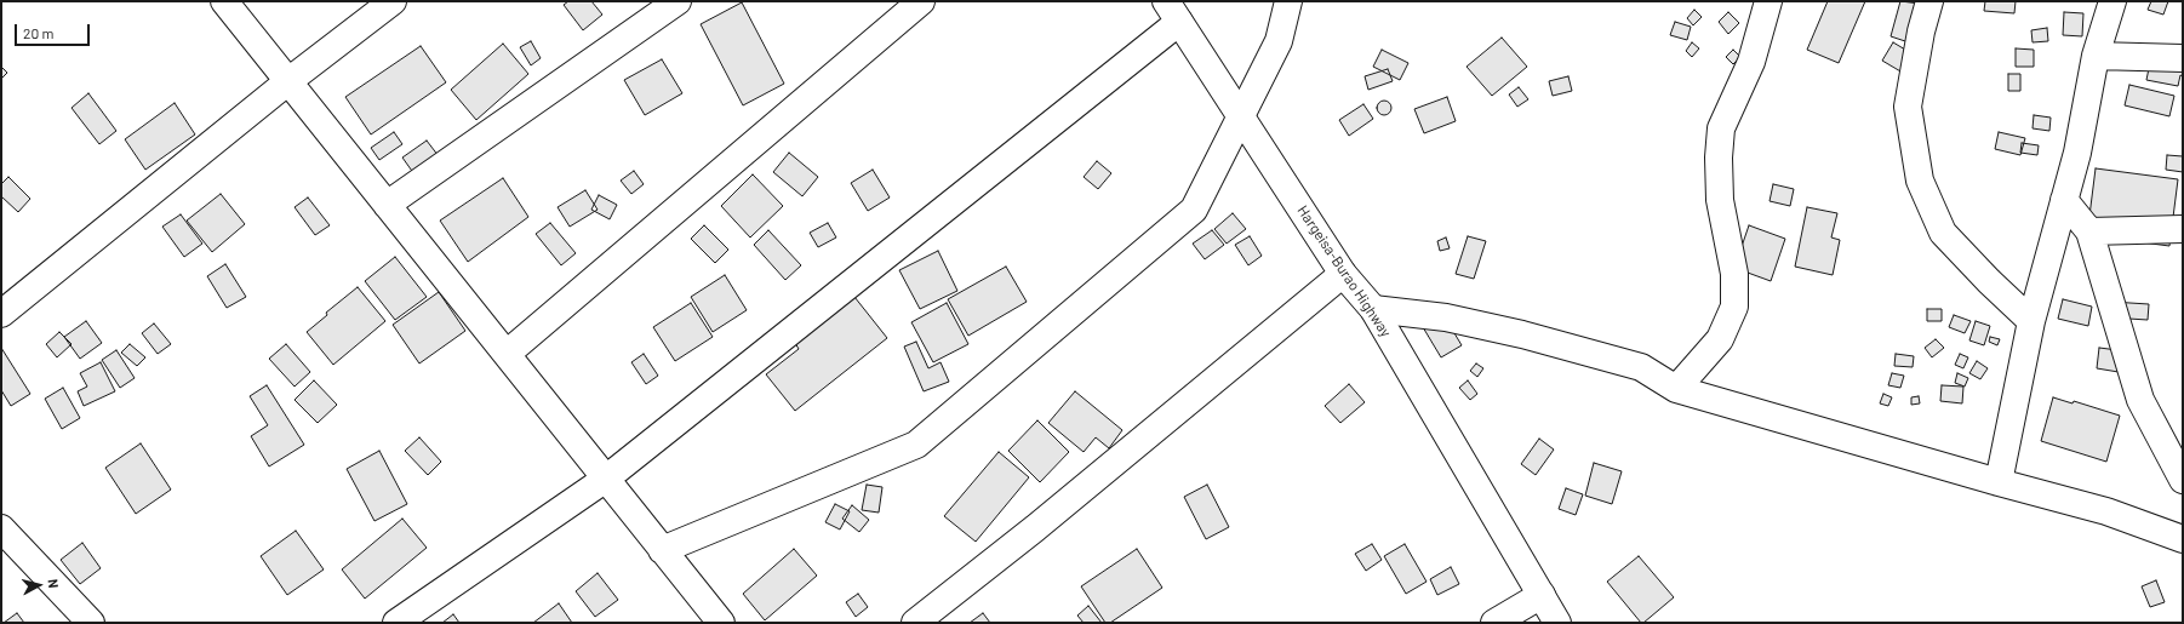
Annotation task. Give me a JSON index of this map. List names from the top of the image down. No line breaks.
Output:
{"streets":{"main road":["Hargeisa-Burao Highway"]},"scale_bar":"20 m","north":"right"}
